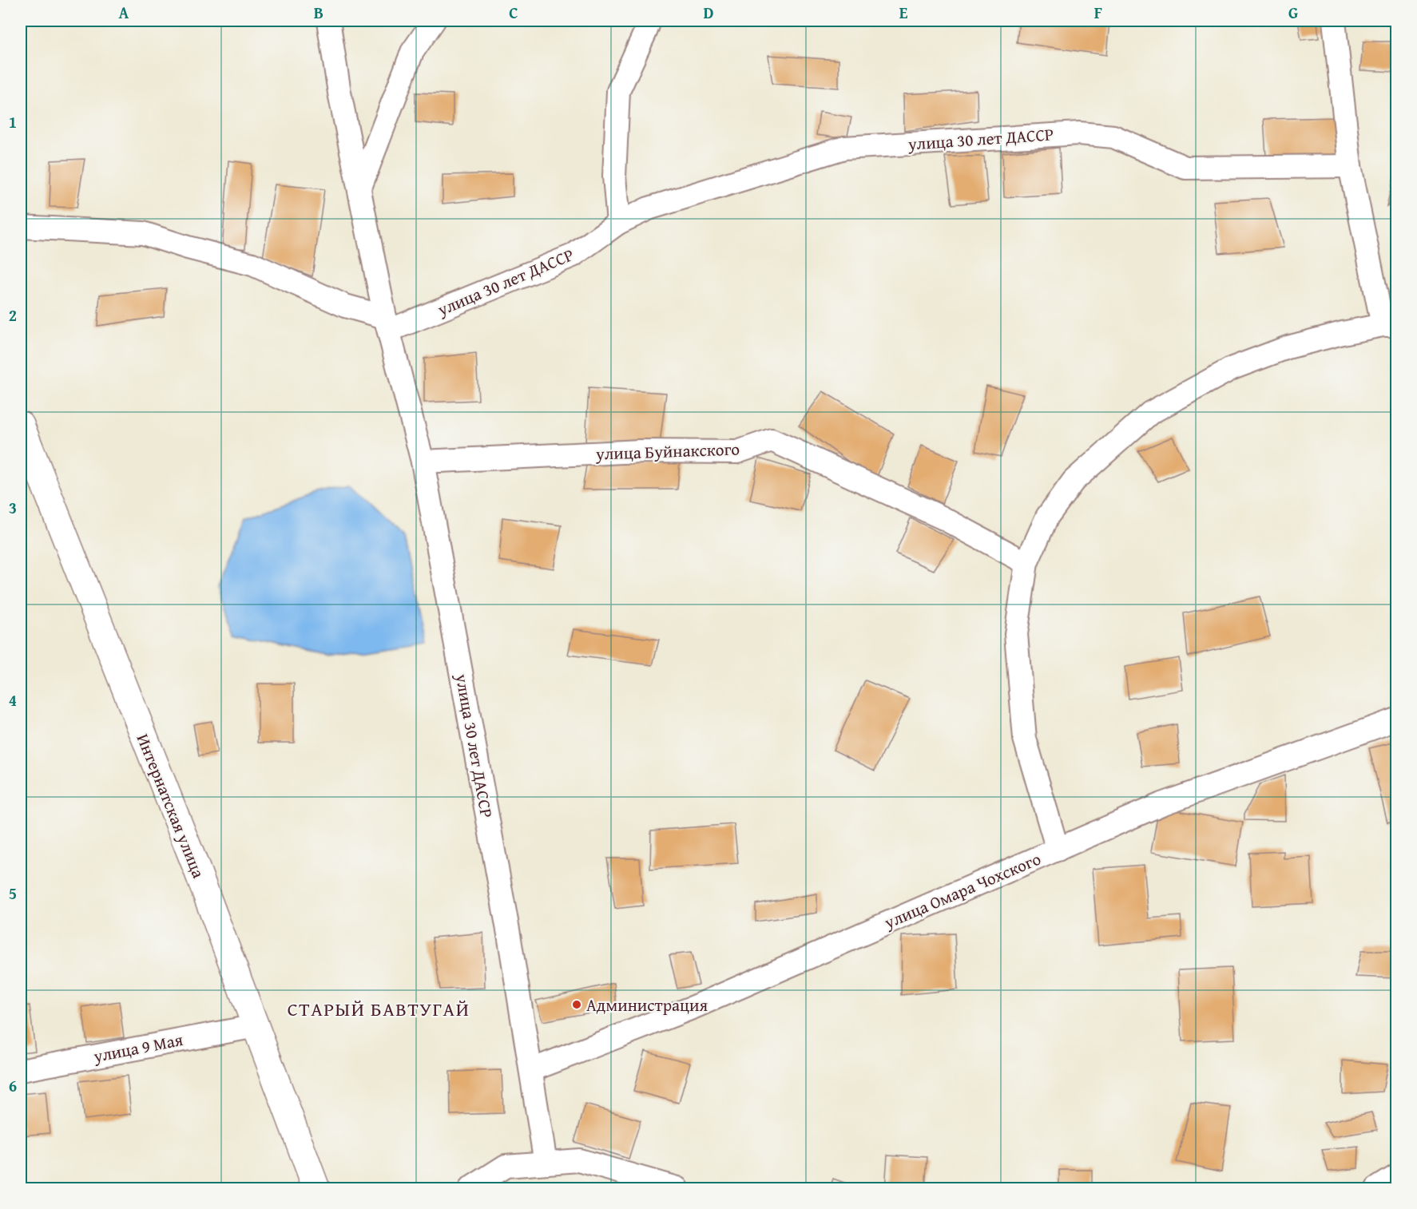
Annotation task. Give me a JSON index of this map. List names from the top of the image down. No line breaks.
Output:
{"streets":{"street":["улица 30 лет ДАССР","улица Буйнакского","Интернатская улица","улица Омара Чохского","улица 9 Мая"]},"crossings":[["улица 30 лет ДАССР","улица Буйнакского"],["улица 30 лет ДАССР","улица Омара Чохского"],["Интернатская улица","улица 9 Мая"]],"districts":["СТАРЫЙ БАВТУГАЙ"],"places":["Администрация"],"grid":{"columns":["A","B","C","D","E","F","G"],"rows":["1","2","3","4","5","6"]}}
